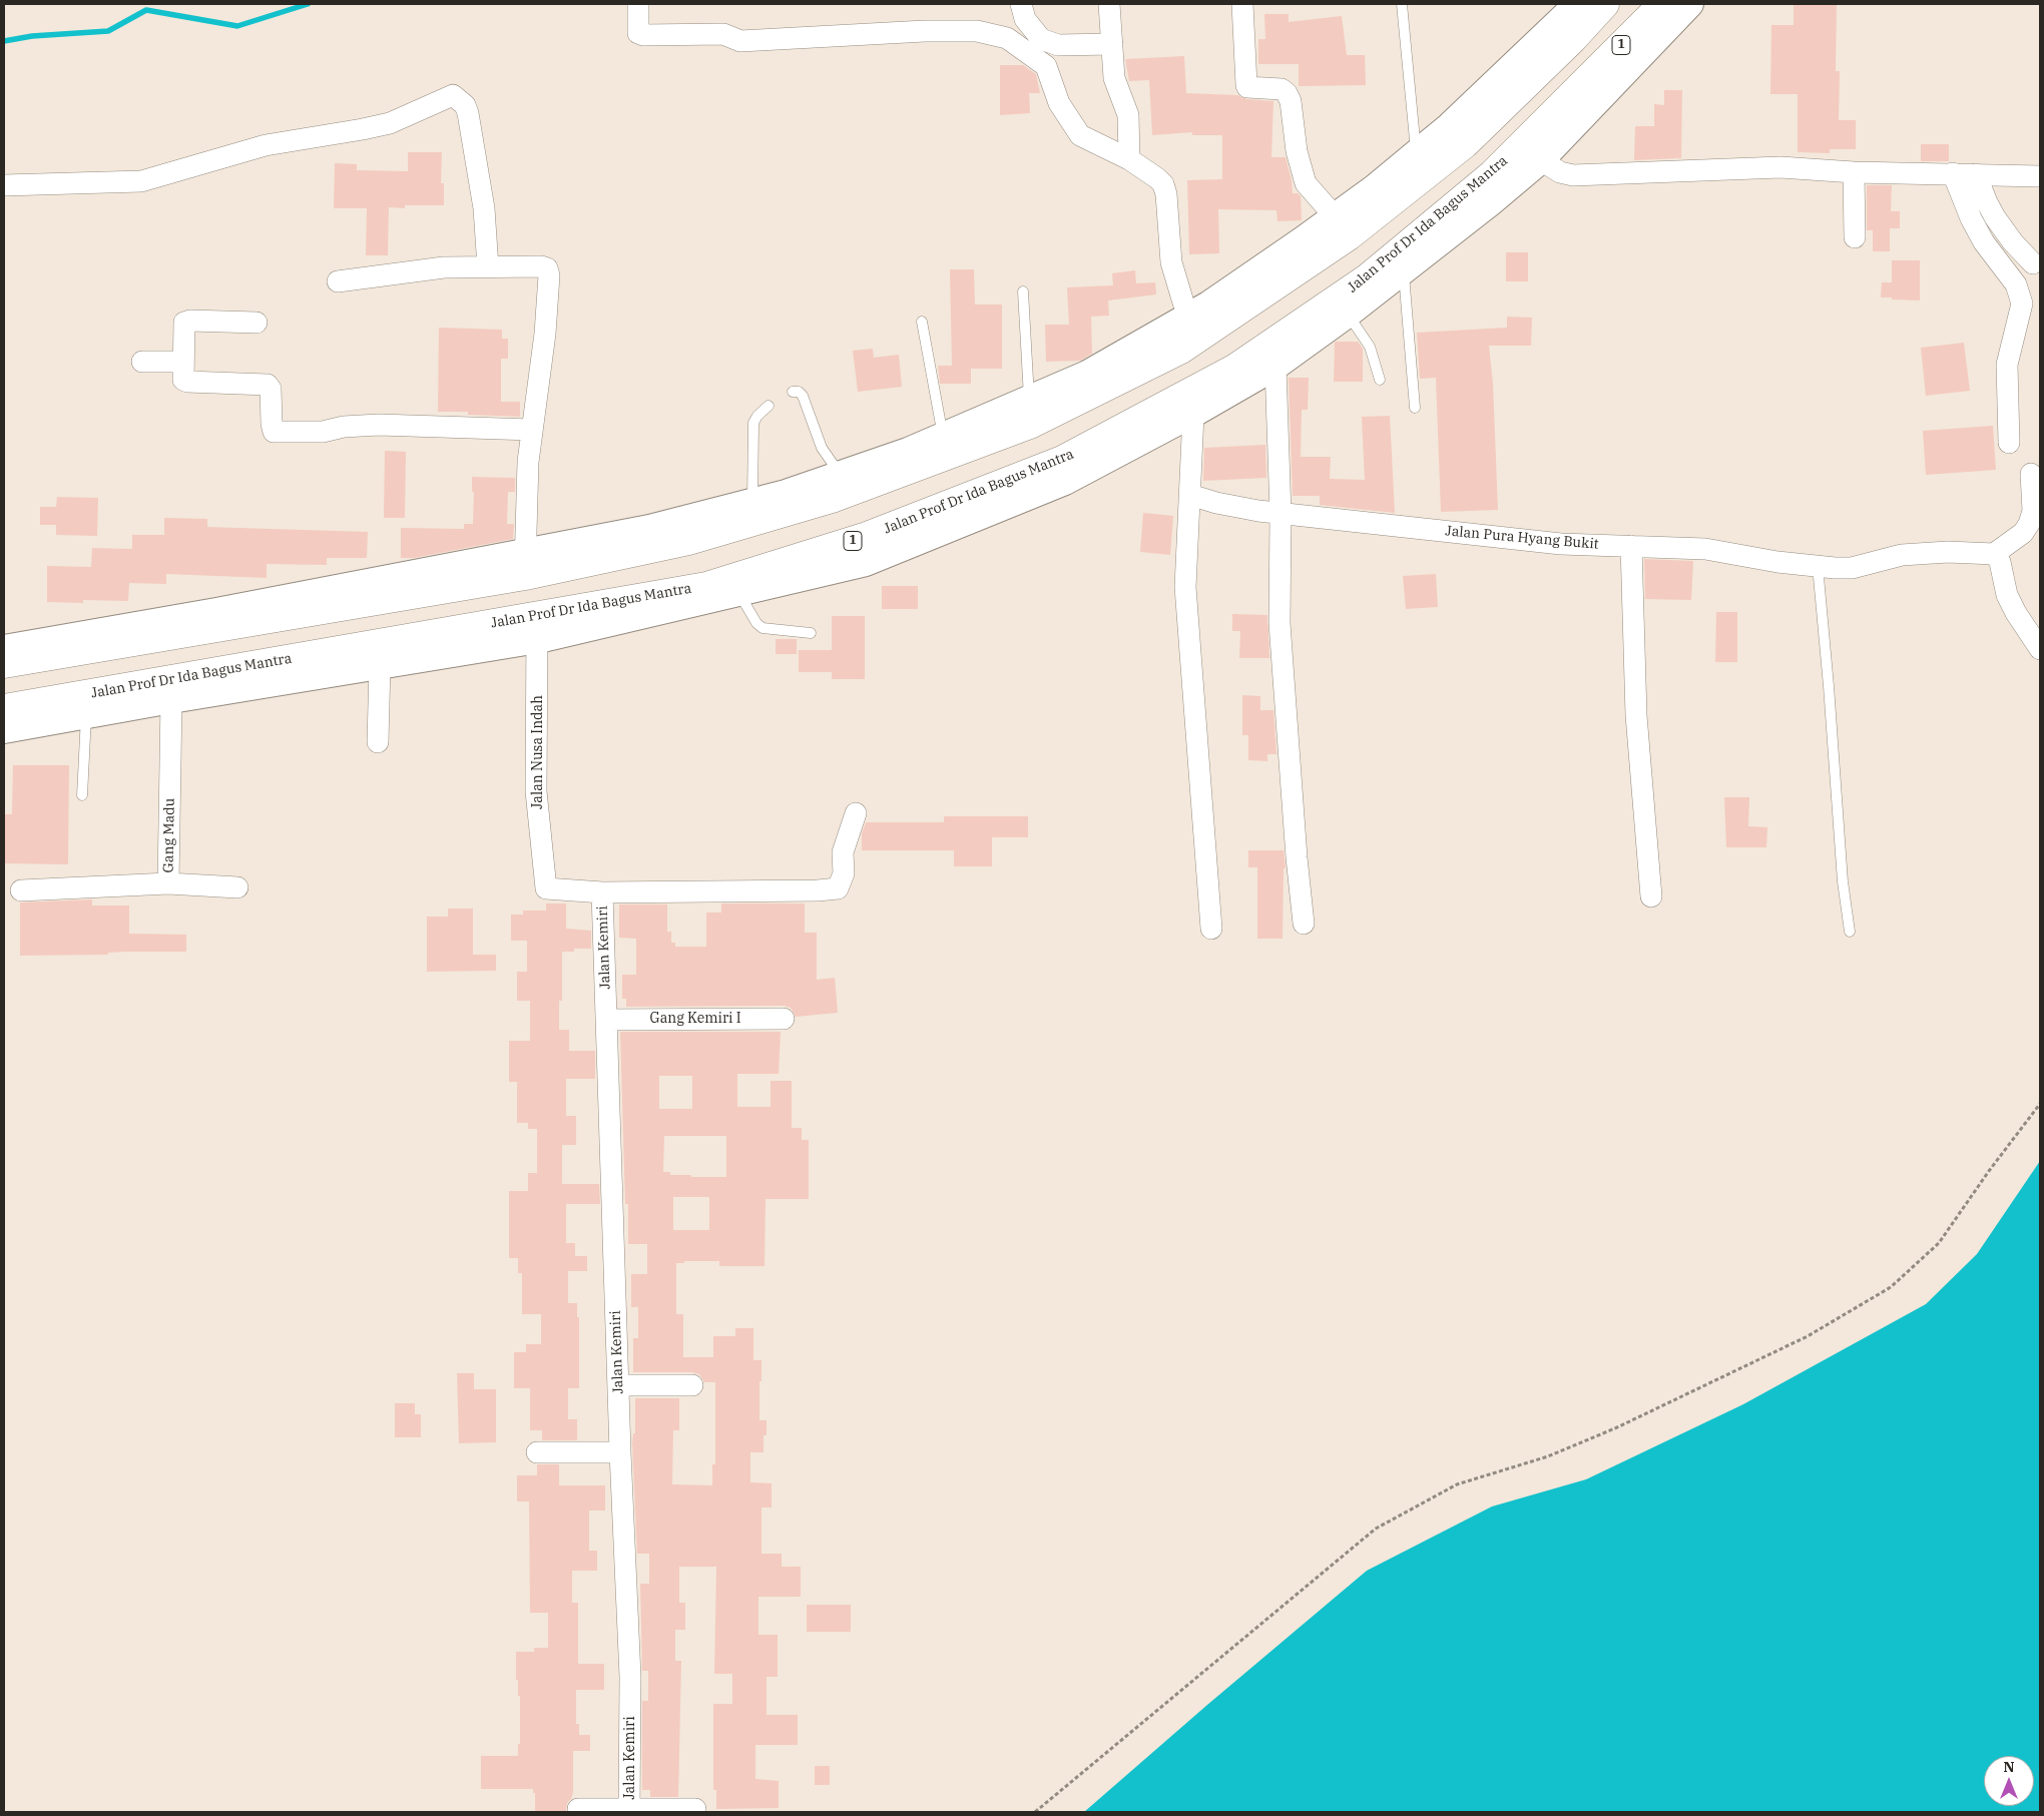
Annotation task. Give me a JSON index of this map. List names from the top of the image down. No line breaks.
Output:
{"streets":{"highway":["1","Jalan Prof Dr Ida Bagus Mantra"],"street":["Jalan Pura Hyang Bukit","Jalan Nusa Indah","Gang Madu","Jalan Kemiri","Gang Kemiri I"]},"crossings":[["1","Jalan Prof Dr Ida Bagus Mantra"],["Jalan Prof Dr Ida Bagus Mantra","Jalan Nusa Indah"],["Jalan Nusa Indah","Jalan Kemiri"],["Jalan Kemiri","Gang Kemiri I"]],"north":"top"}
